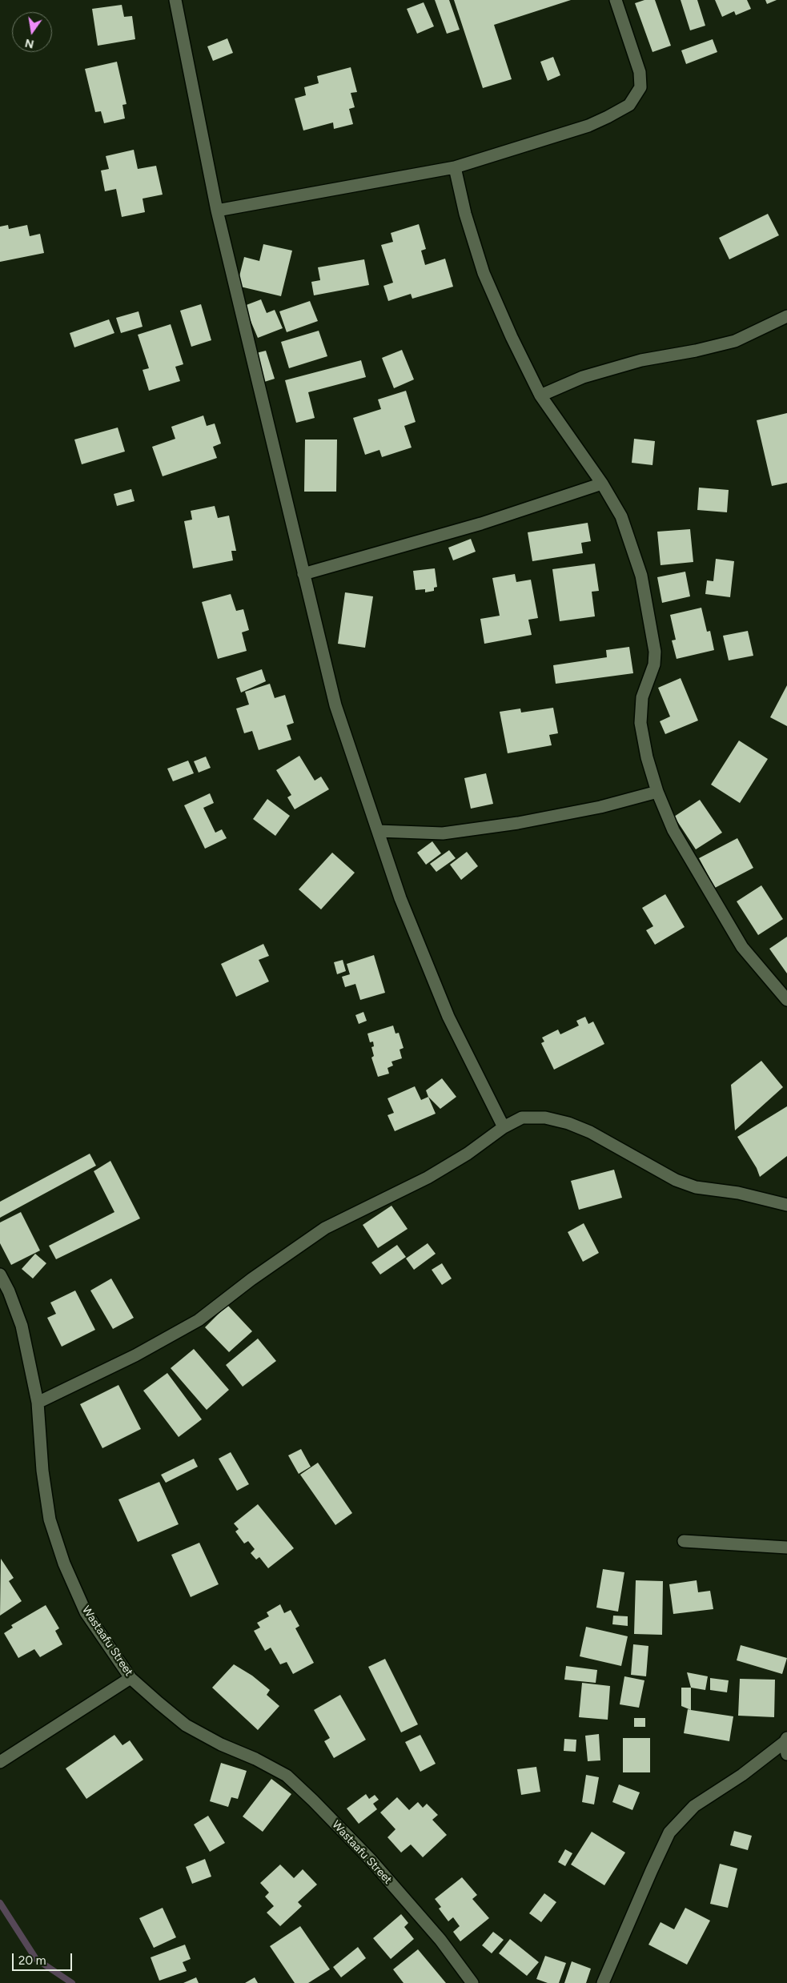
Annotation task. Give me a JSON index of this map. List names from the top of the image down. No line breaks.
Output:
{"streets":{"street":["Wastaafu Street"]},"scale_bar":"20 m","north":"bottom"}
